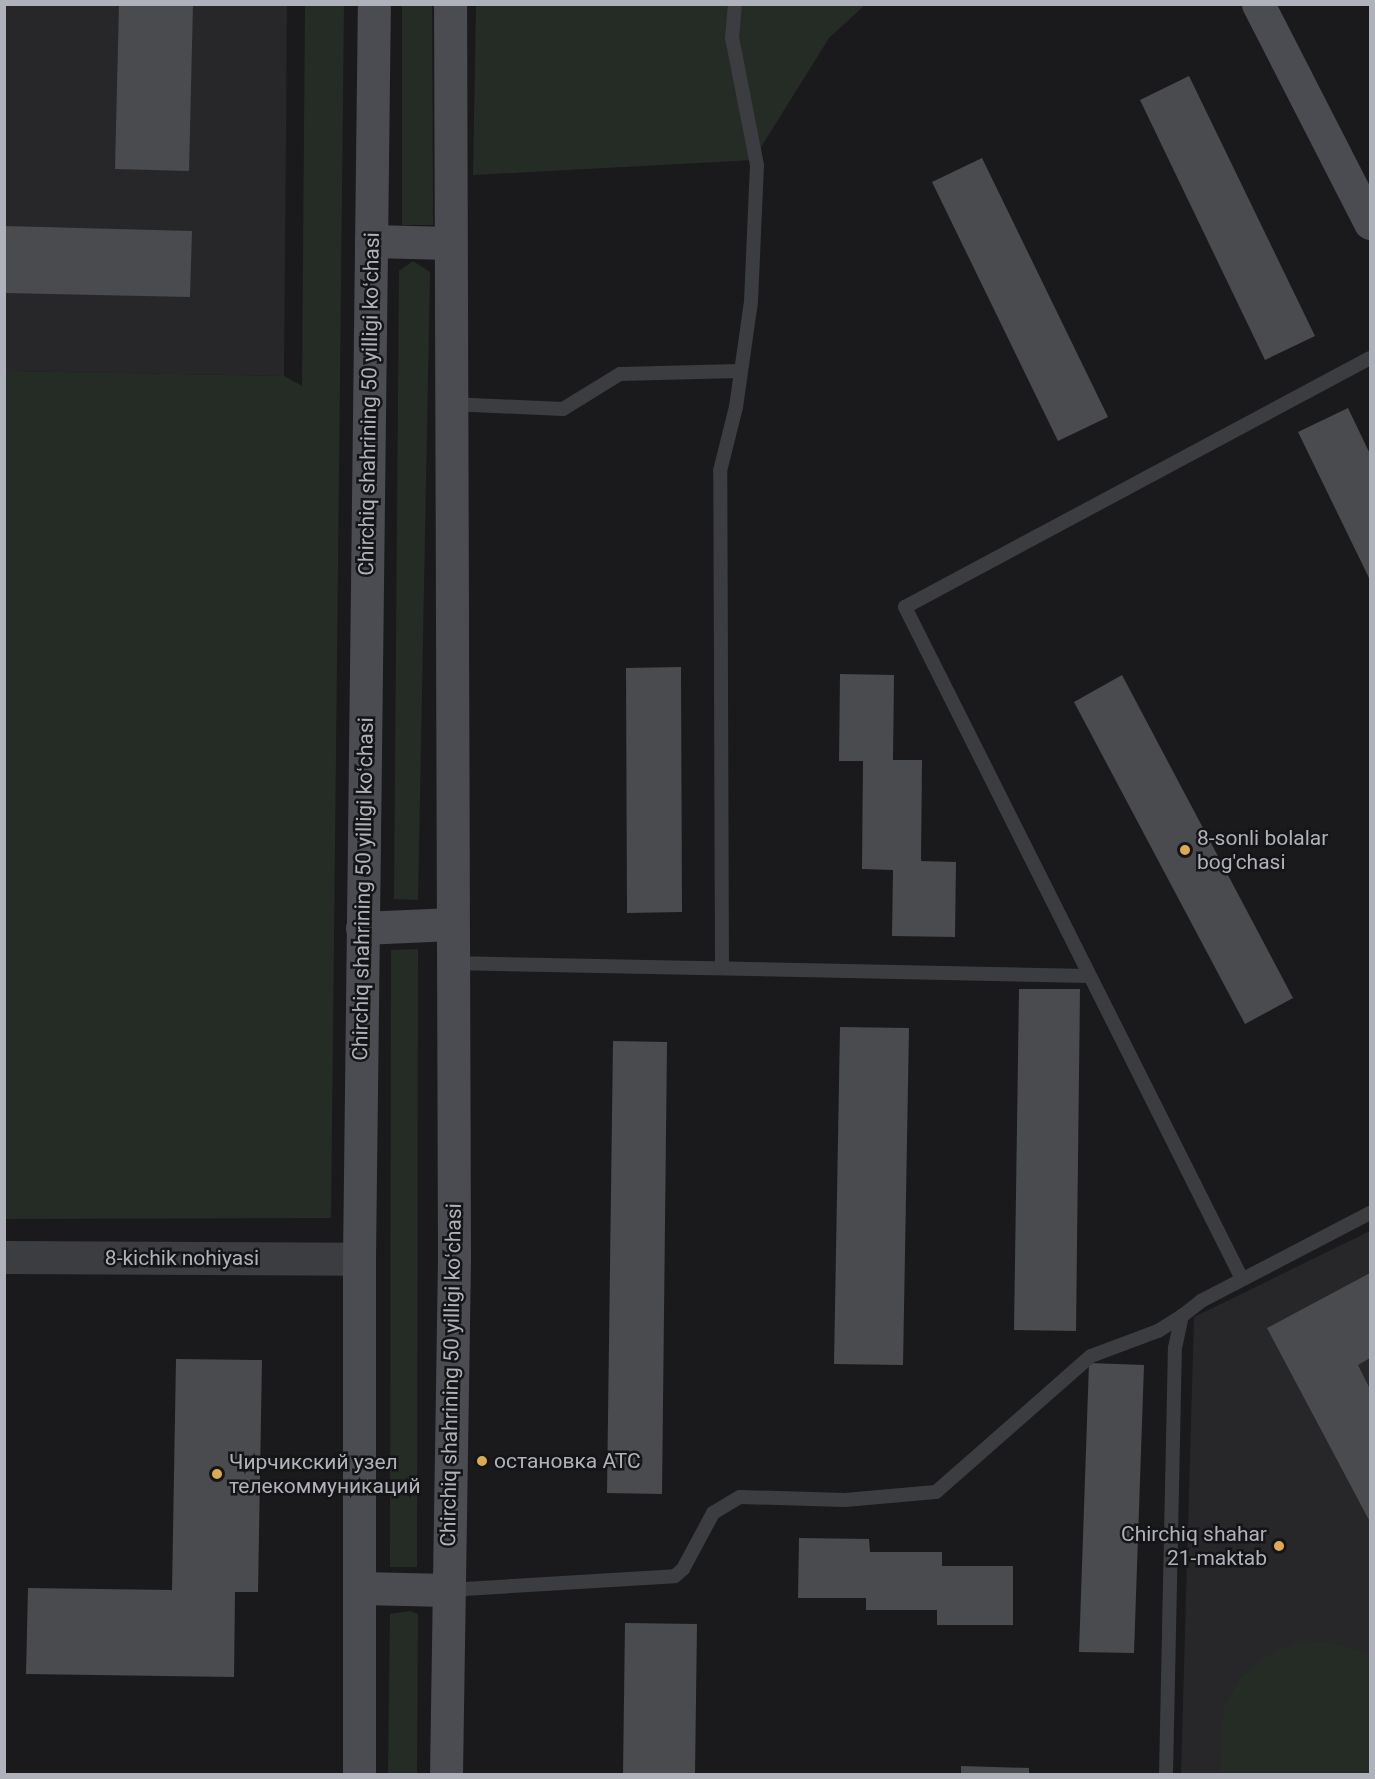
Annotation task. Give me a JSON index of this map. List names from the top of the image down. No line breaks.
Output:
{"streets":{"main road":["Chirchiq shahrining 50 yilligi koʻchasi"],"street":["8-kichik nohiyasi"]},"crossings":[["Chirchiq shahrining 50 yilligi koʻchasi","8-kichik nohiyasi"]],"places":["8-sonli bolalar bog'chasi","остановка АТС","Чирчикский узел телекоммуникаций","Chirchiq shahar 21-maktab"]}
